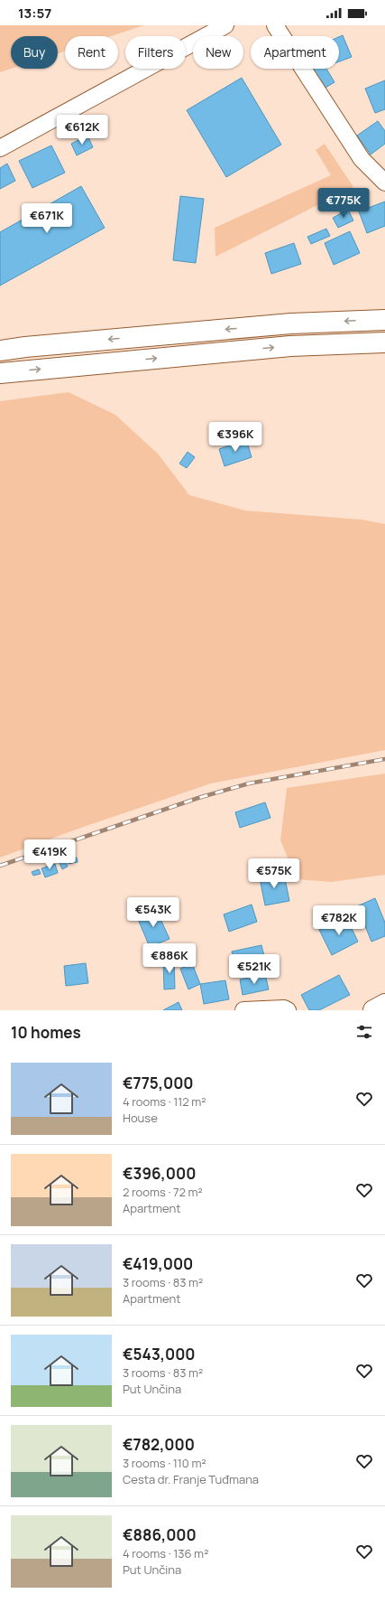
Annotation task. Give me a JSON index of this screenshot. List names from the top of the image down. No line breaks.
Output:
{"page":{"status":"13:57","chip":["Buy","Rent","Filters","New","Apartment"],"price":["€612K","€775K","€671K","€396K","€419K","€575K","€543K","€782K","€886K","€521K"],"heading":"10 homes","list":[{"name":"€775,000","note":"4 rooms · 112 m² · House"},{"name":"€396,000","note":"2 rooms · 72 m² · Apartment"},{"name":"€419,000","note":"3 rooms · 83 m² · Apartment"},{"name":"€543,000","note":"3 rooms · 83 m² · Put Unčina"},{"name":"€782,000","note":"3 rooms · 110 m² · Cesta dr. Franje Tuđmana"},{"name":"€886,000","note":"4 rooms · 136 m² · Put Unčina"}]}}
